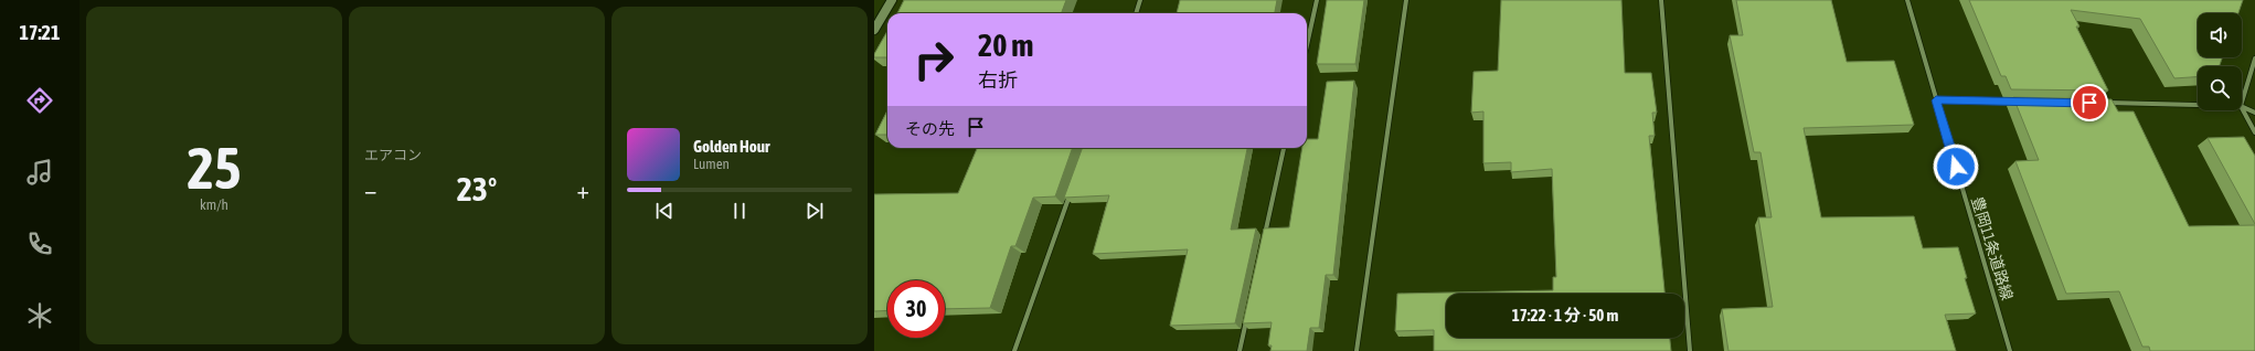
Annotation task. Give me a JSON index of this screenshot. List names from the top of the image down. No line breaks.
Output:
{"streets":{"street":["豊岡11条道路線"]},"page":{"tabs":"17:21","tile":[["25","km/h"],"エアコン"],"turn":["20 m","右折"],"then":"その先","song":["Golden Hour","Lumen"],"heat":["−","23°","+"],"limit":"30","trip":"17:22 · 1 分 · 50 m"}}
